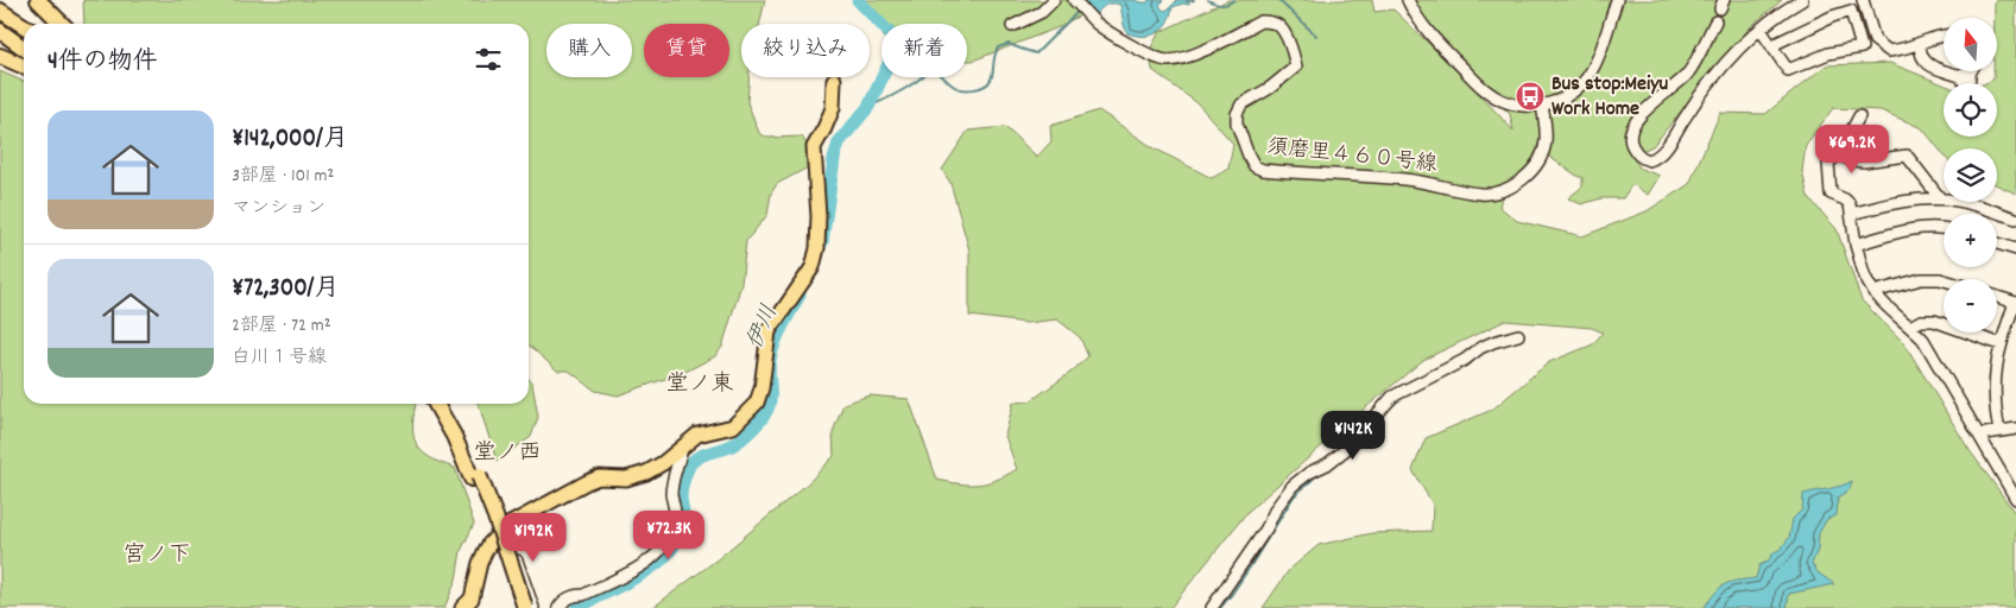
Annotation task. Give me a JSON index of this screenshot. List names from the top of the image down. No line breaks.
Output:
{"streets":{"street":["須磨里４６０号線"]},"districts":["堂ノ東","堂ノ西","宮ノ下"],"water":["伊川"],"places":{"bus stop":["Bus stop:Meiyu Work Home"]},"north":"top","page":{"map_buttons":["+","−"],"chip":["購入","賃貸","絞り込み","新着"],"heading":"4件の物件","list":[{"name":"¥142,000/月","note":"3部屋 · 101 m² · マンション"},{"name":"¥72,300/月","note":"2部屋 · 72 m² · 白川１号線"}],"price":["¥69.2K","¥142K","¥72.3K","¥192K"]}}
